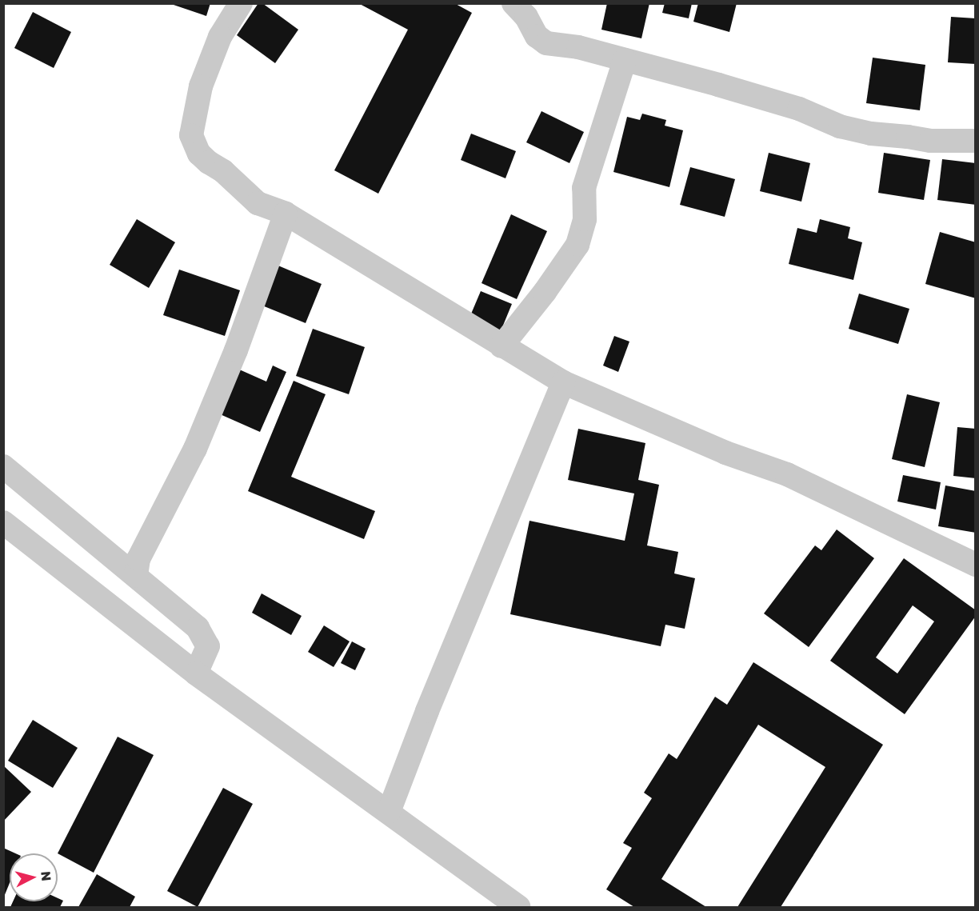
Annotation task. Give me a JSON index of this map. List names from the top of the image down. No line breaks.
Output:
{"north":"right"}
